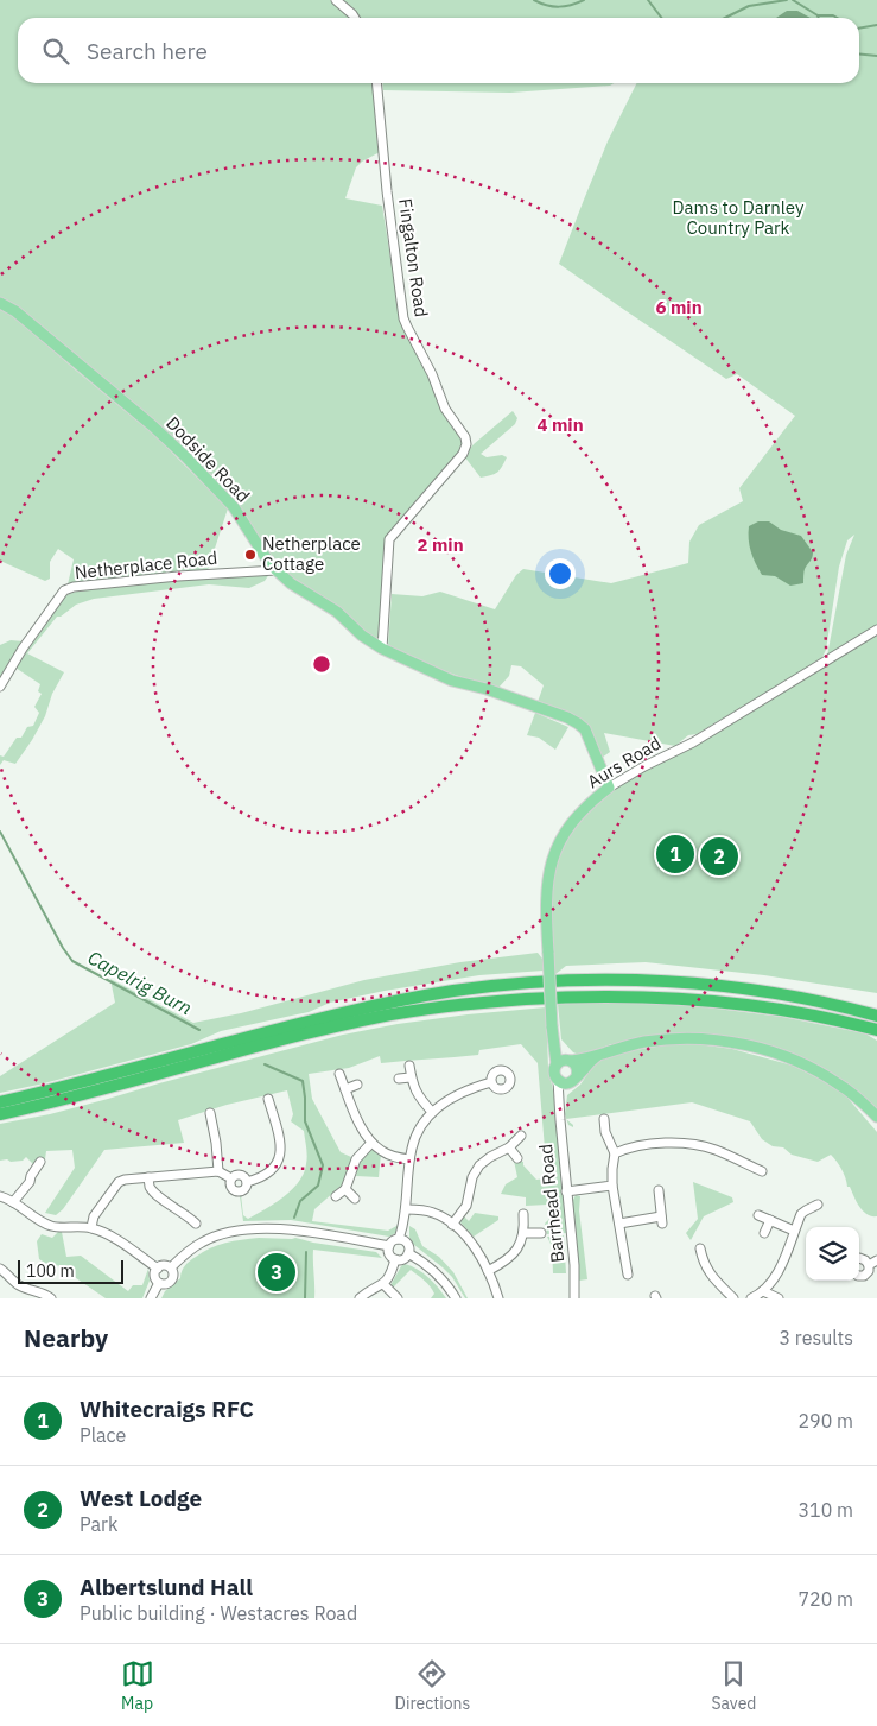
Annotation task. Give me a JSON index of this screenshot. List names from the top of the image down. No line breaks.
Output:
{"streets":{"main road":["Dodside Road","Aurs Road"],"street":["Fingalton Road","Netherplace Road","Barrhead Road"]},"crossings":[["Fingalton Road","Dodside Road"],["Dodside Road","Netherplace Road"],["Dodside Road","Aurs Road"],["Aurs Road","Barrhead Road"]],"water":["Capelrig Burn"],"parks":["Dams to Darnley Country Park"],"places":["Netherplace Cottage"],"scale_bar":"100 m","page":{"search":"Search here","pins":["1","2","3"],"scale":"100 m","heading":["Nearby","3 results"],"list":[{"mark":"1","name":"Whitecraigs RFC","note":"Place","value":"290 m"},{"mark":"2","name":"West Lodge","note":"Park","value":"310 m"},{"mark":"3","name":"Albertslund Hall","note":"Public building · Westacres Road","value":"720 m"}],"nav":["Map","Directions","Saved"]},"rings":["6 min","4 min","2 min"]}
